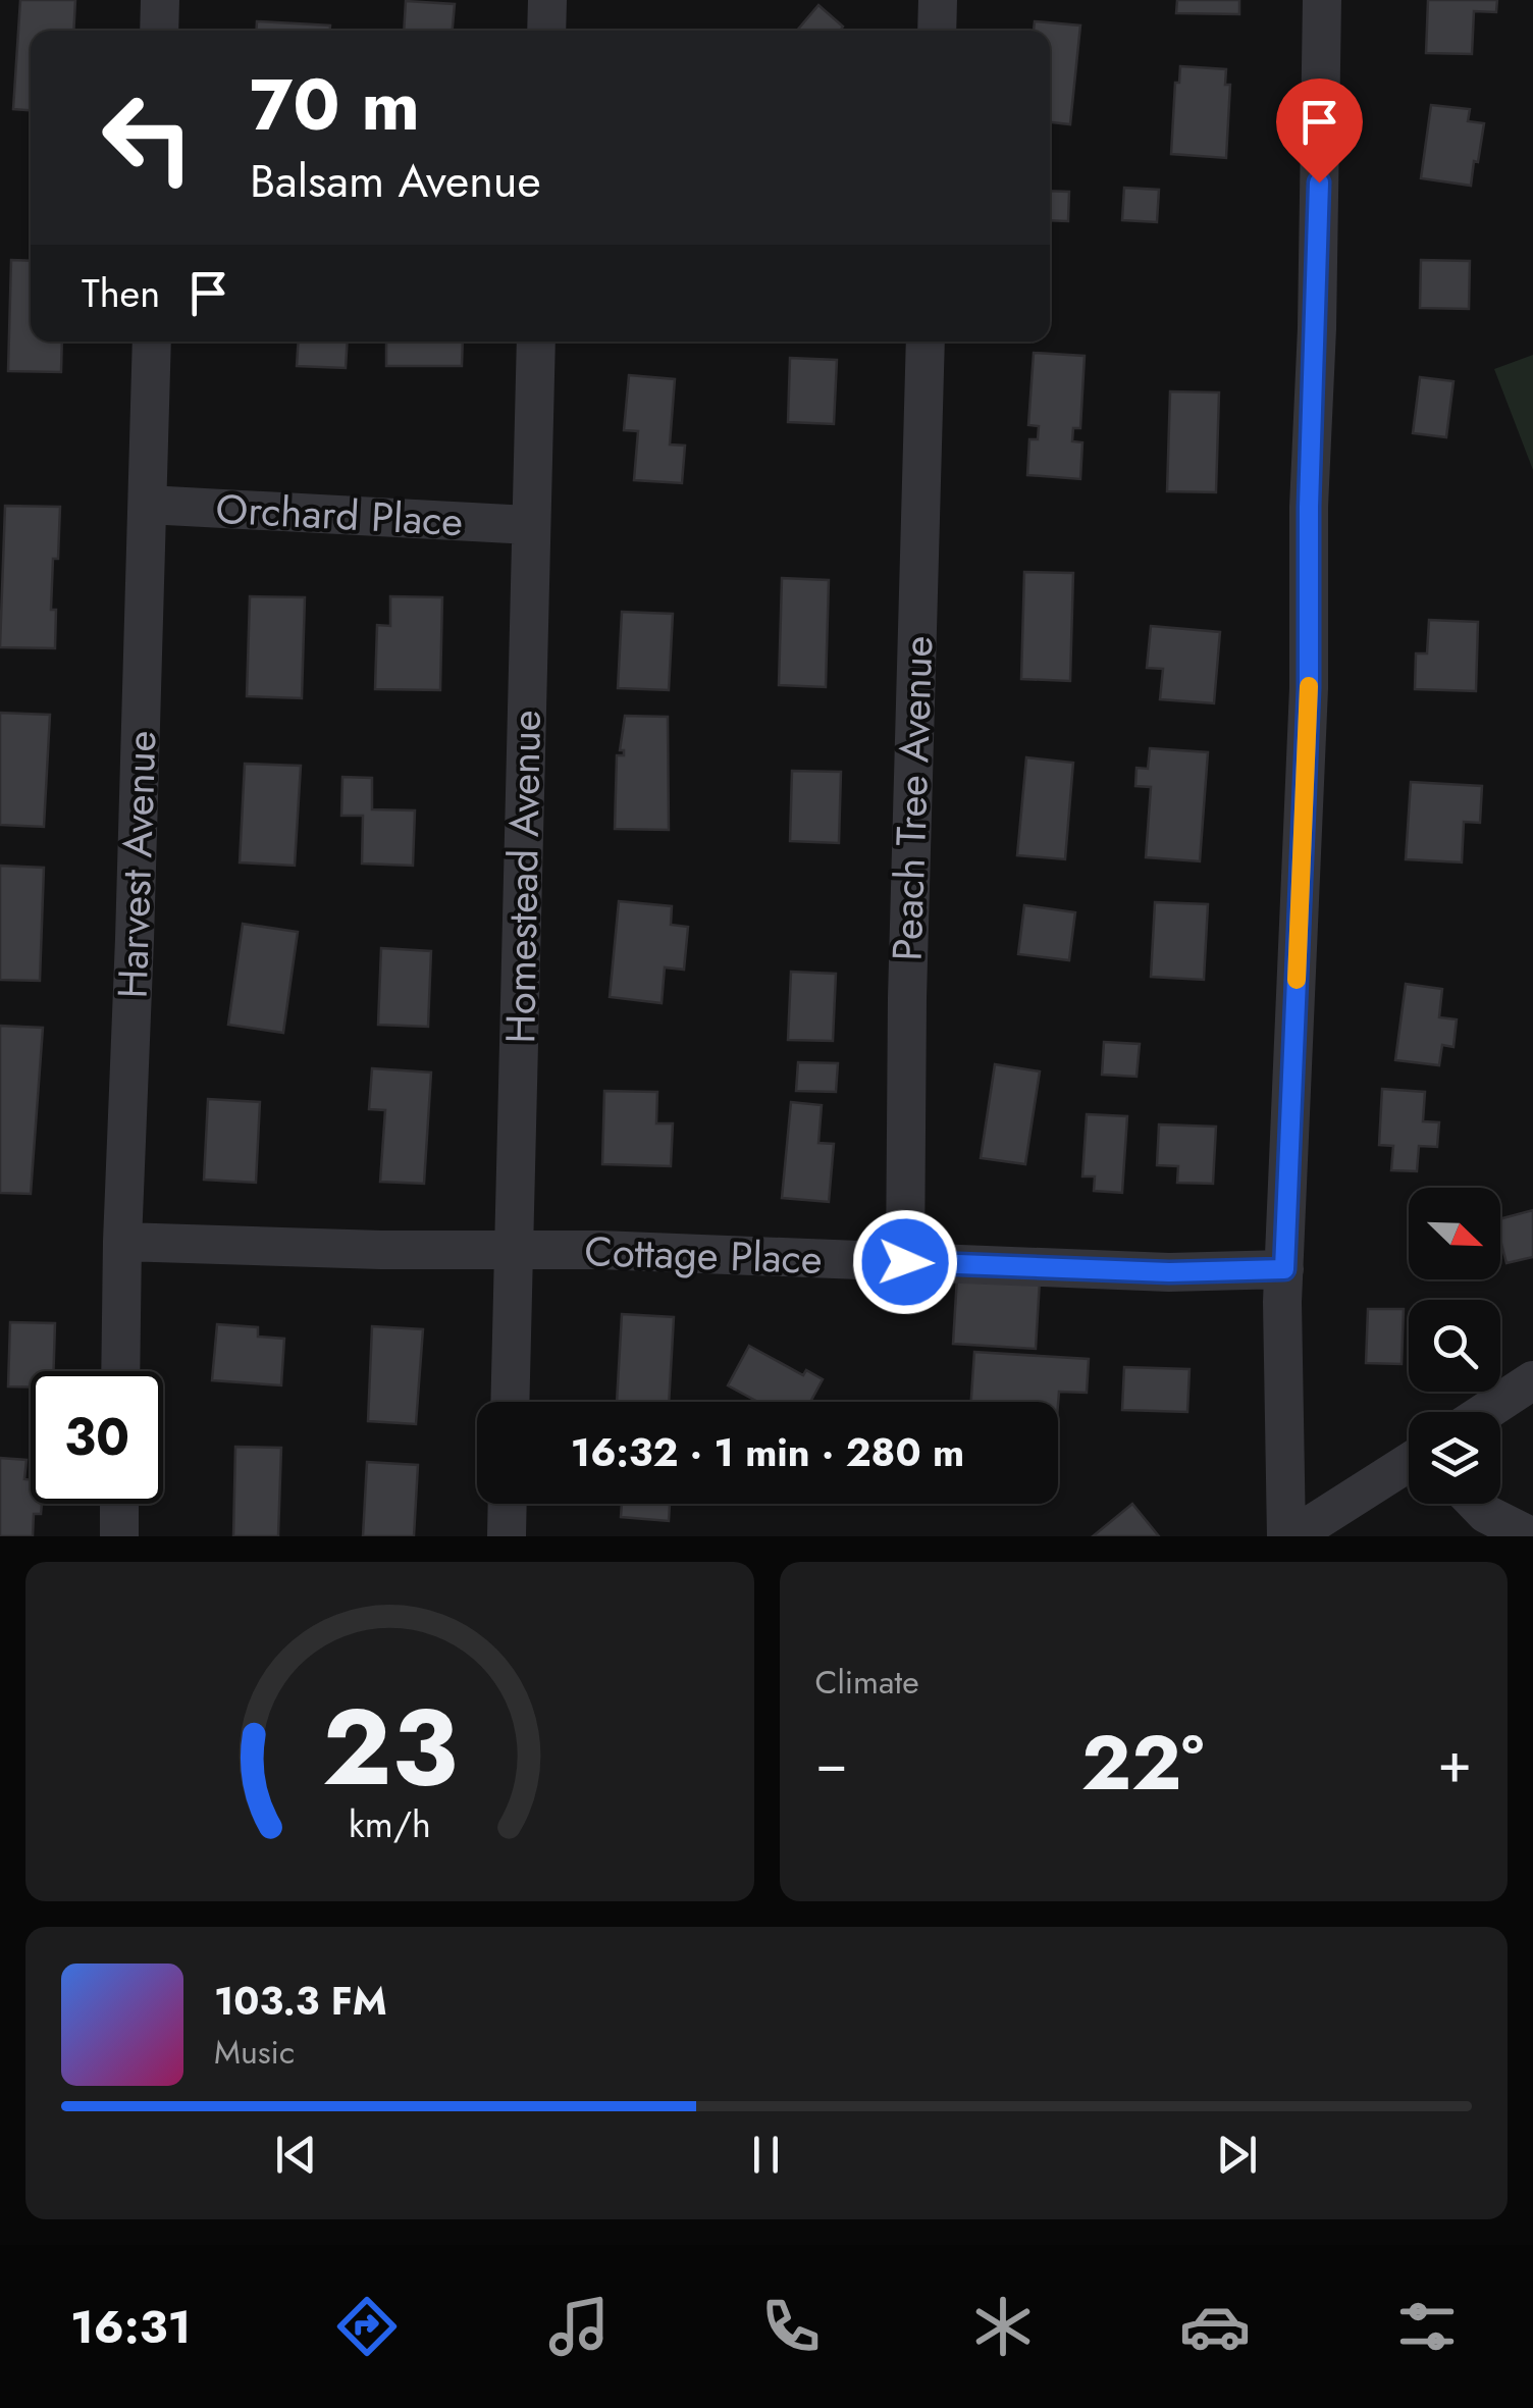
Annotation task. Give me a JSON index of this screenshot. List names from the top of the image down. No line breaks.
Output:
{"streets":{"street":["Orchard Place","Peach Tree Avenue","Harvest Avenue","Homestead Avenue","Cottage Place"]},"crossings":[["Orchard Place","Harvest Avenue"],["Orchard Place","Homestead Avenue"],["Peach Tree Avenue","Cottage Place"],["Harvest Avenue","Cottage Place"],["Homestead Avenue","Cottage Place"]],"north":"bottom right","page":{"turn":["70 m","Balsam Avenue"],"then":"Then","limit":"30","trip":"16:32 · 1 min · 280 m","tile":"Climate","heat":["−","22°","+"],"song":["103.3 FM","Music"],"tabs":"16:31","gauge":["23","km/h"]}}
